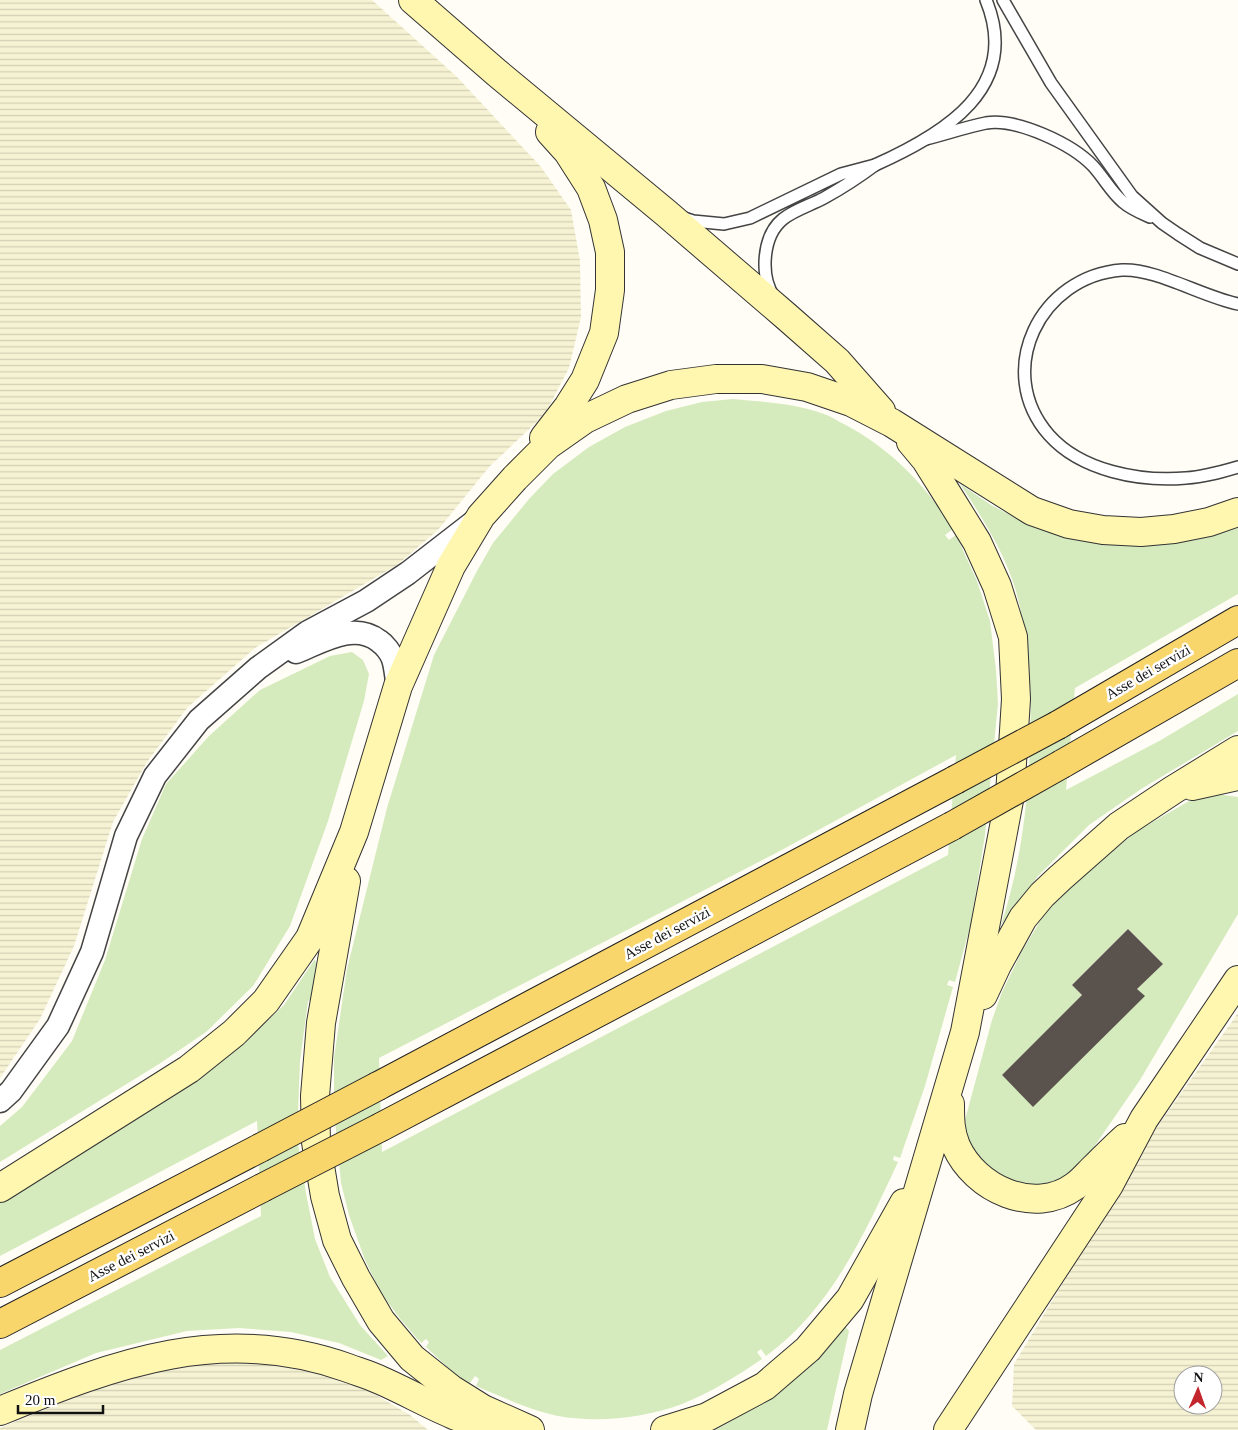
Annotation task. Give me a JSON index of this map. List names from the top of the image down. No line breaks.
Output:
{"streets":{"main road":["Asse dei servizi"]},"scale_bar":"20 m","north":"top"}
